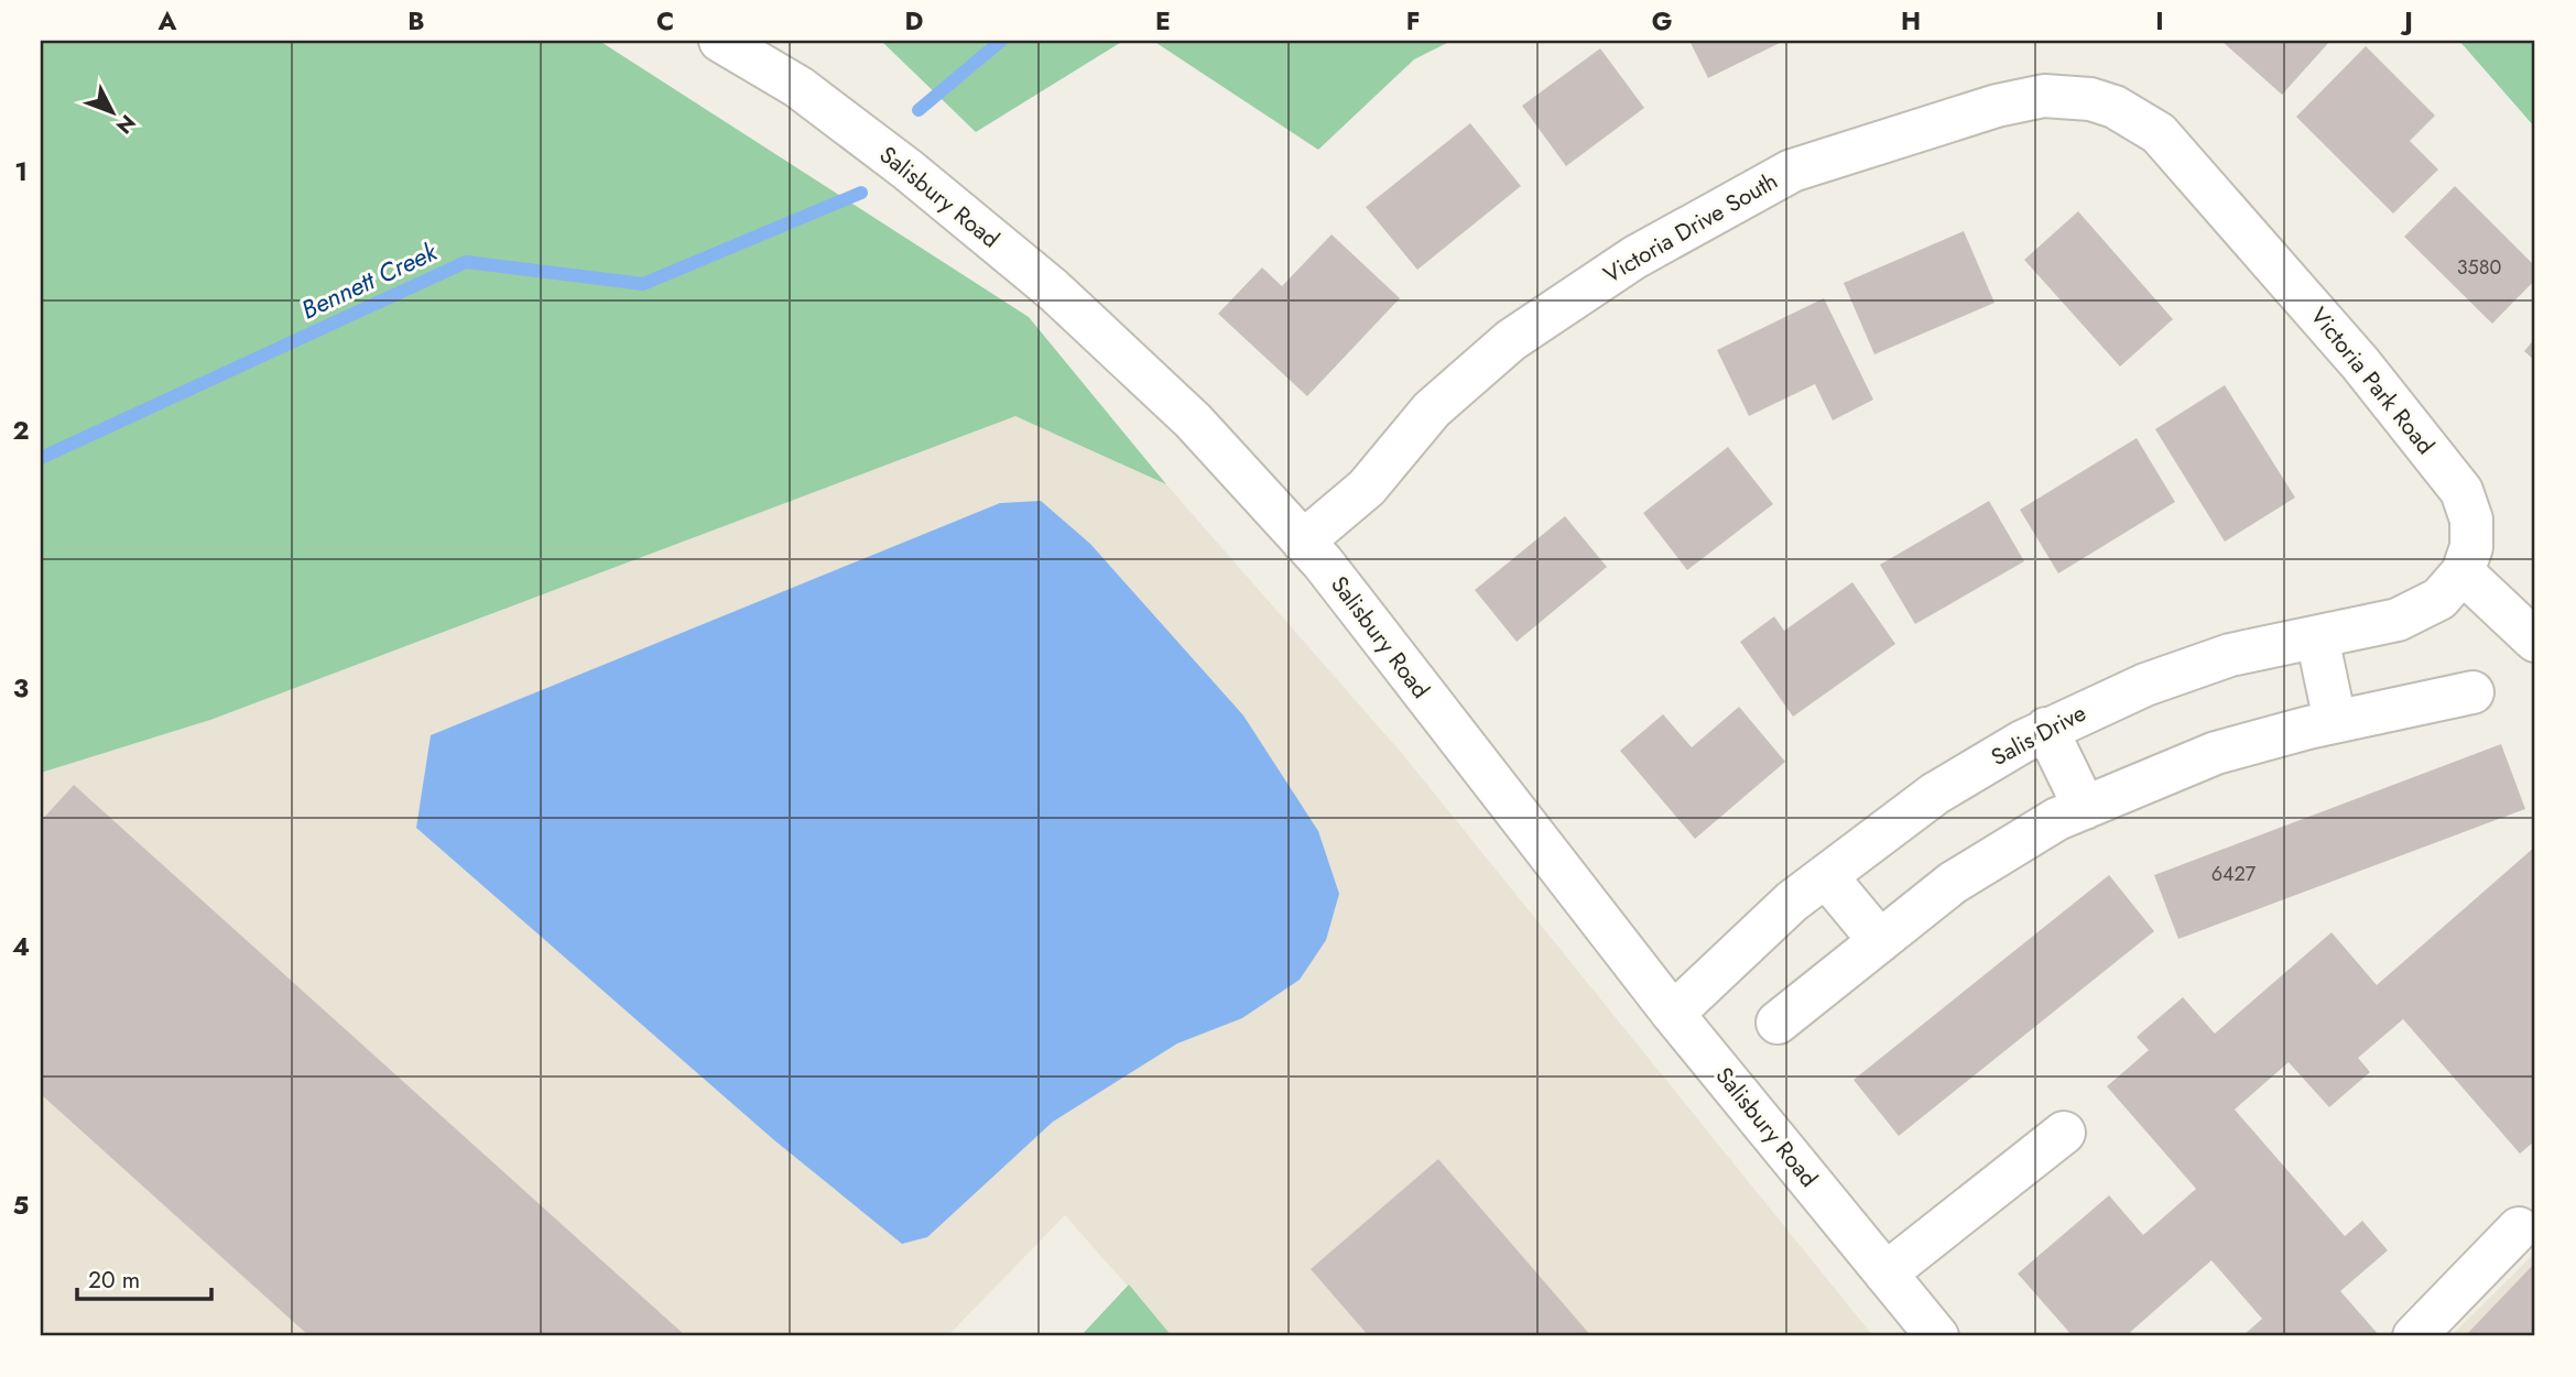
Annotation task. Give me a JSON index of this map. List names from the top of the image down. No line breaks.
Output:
{"streets":{"street":["Salisbury Road","Victoria Drive South","Victoria Park Road","Salis Drive"]},"crossings":[["Salisbury Road","Victoria Drive South"],["Salisbury Road","Salis Drive"],["Victoria Drive South","Victoria Park Road"],["Victoria Park Road","Salis Drive"]],"water":["Bennett Creek"],"house_numbers":["3580","6427"],"scale_bar":"20 m","north":"bottom right","grid":{"columns":["A","B","C","D","E","F","G","H","I","J"],"rows":["1","2","3","4","5"]}}
